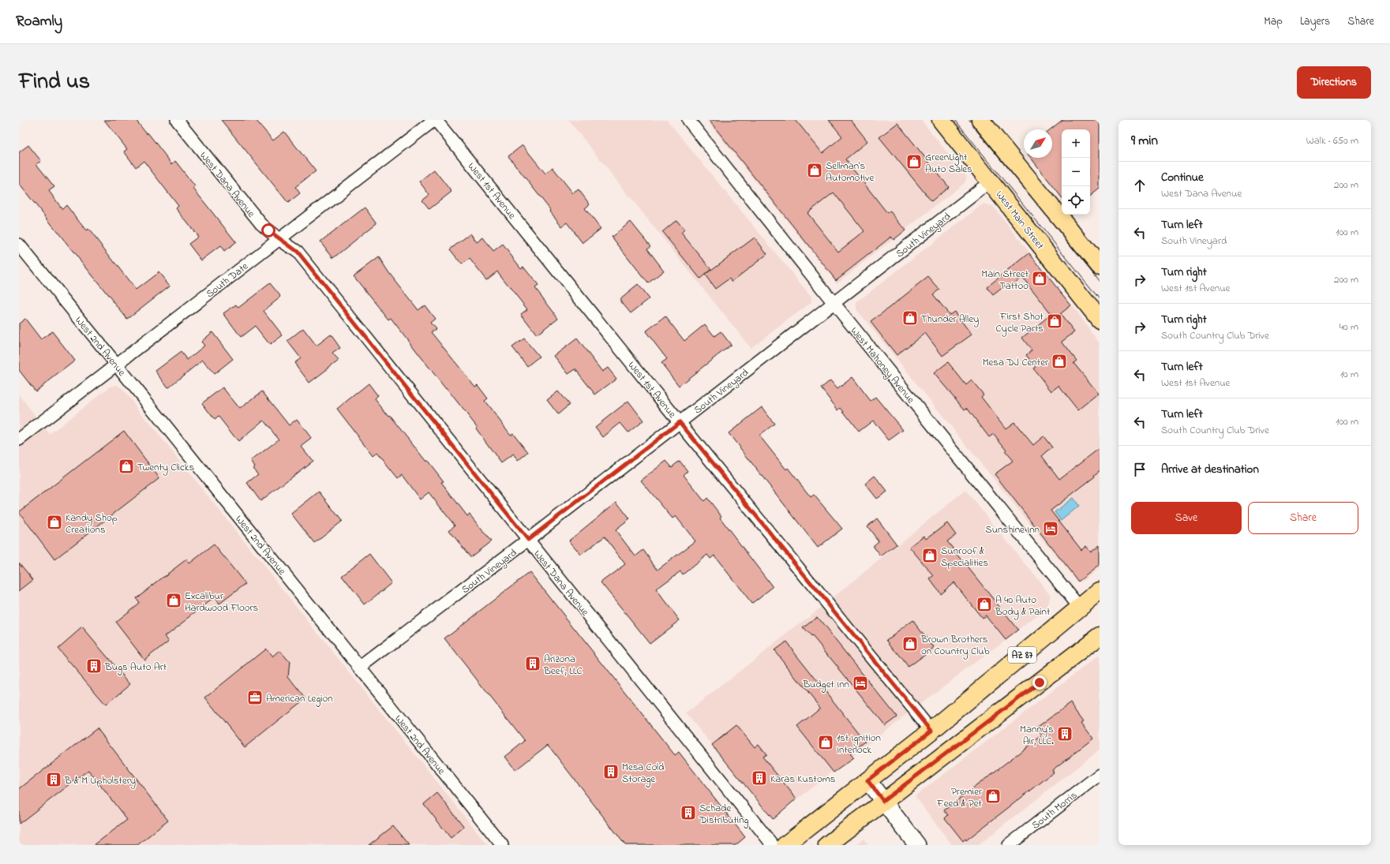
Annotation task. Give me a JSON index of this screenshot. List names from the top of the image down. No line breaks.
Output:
{"streets":{"main road":["West Main Street","AZ 87"],"street":["West Dana Avenue","West 1st Avenue","South Vineyard","South Date","West 2nd Avenue","West Mahoney Avenue","South Morris"]},"crossings":[["West Dana Avenue","South Vineyard"],["West Dana Avenue","South Date"],["West 1st Avenue","South Vineyard"],["West 1st Avenue","South Date"],["West 1st Avenue","AZ 87"],["West Main Street","South Vineyard"],["South Vineyard","West 2nd Avenue"],["South Vineyard","West Mahoney Avenue"],["South Date","West 2nd Avenue"],["West Mahoney Avenue","AZ 87"]],"places":{"shop":["GreenLight Auto Sales","Sellman's Automotive","Main Street Tattoo","Thunder Alley","First Shot Cycle Parts","Mesa DJ Center","Twenty Clicks","Kandy Shop Creations","Sunroof & Specialities","Excalibur Hardwood Floors","A 40 Auto Body & Paint","Brown Brothers on Country Club","1st Ignition Interlock","Premier Feed & Pet"],"hotel":["Sunshine Inn","Budget Inn"],"building":["Arizona Beef, LLC","Bugs Auto Art","Manny's Air, LLC.","Mesa Cold Storage","Karas Kustoms","B & M Upholstery","Schade Distributing"],"office":["American Legion"]},"north":"top right","page":{"header":"Roamly","nav":["Map","Layers","Share"],"title":"Find us","buttons":["Directions",["Save","Share"]],"heading":["9 min","Walk · 650 m"],"map_buttons":["+","−"],"list":[["Continue","West Dana Avenue","200 m"],["Turn left","South Vineyard","100 m"],["Turn right","West 1st Avenue","200 m"],["Turn right","South Country Club Drive","40 m"],["Turn left","West 1st Avenue","10 m"],["Turn left","South Country Club Drive","100 m"],"Arrive at destination"]}}
